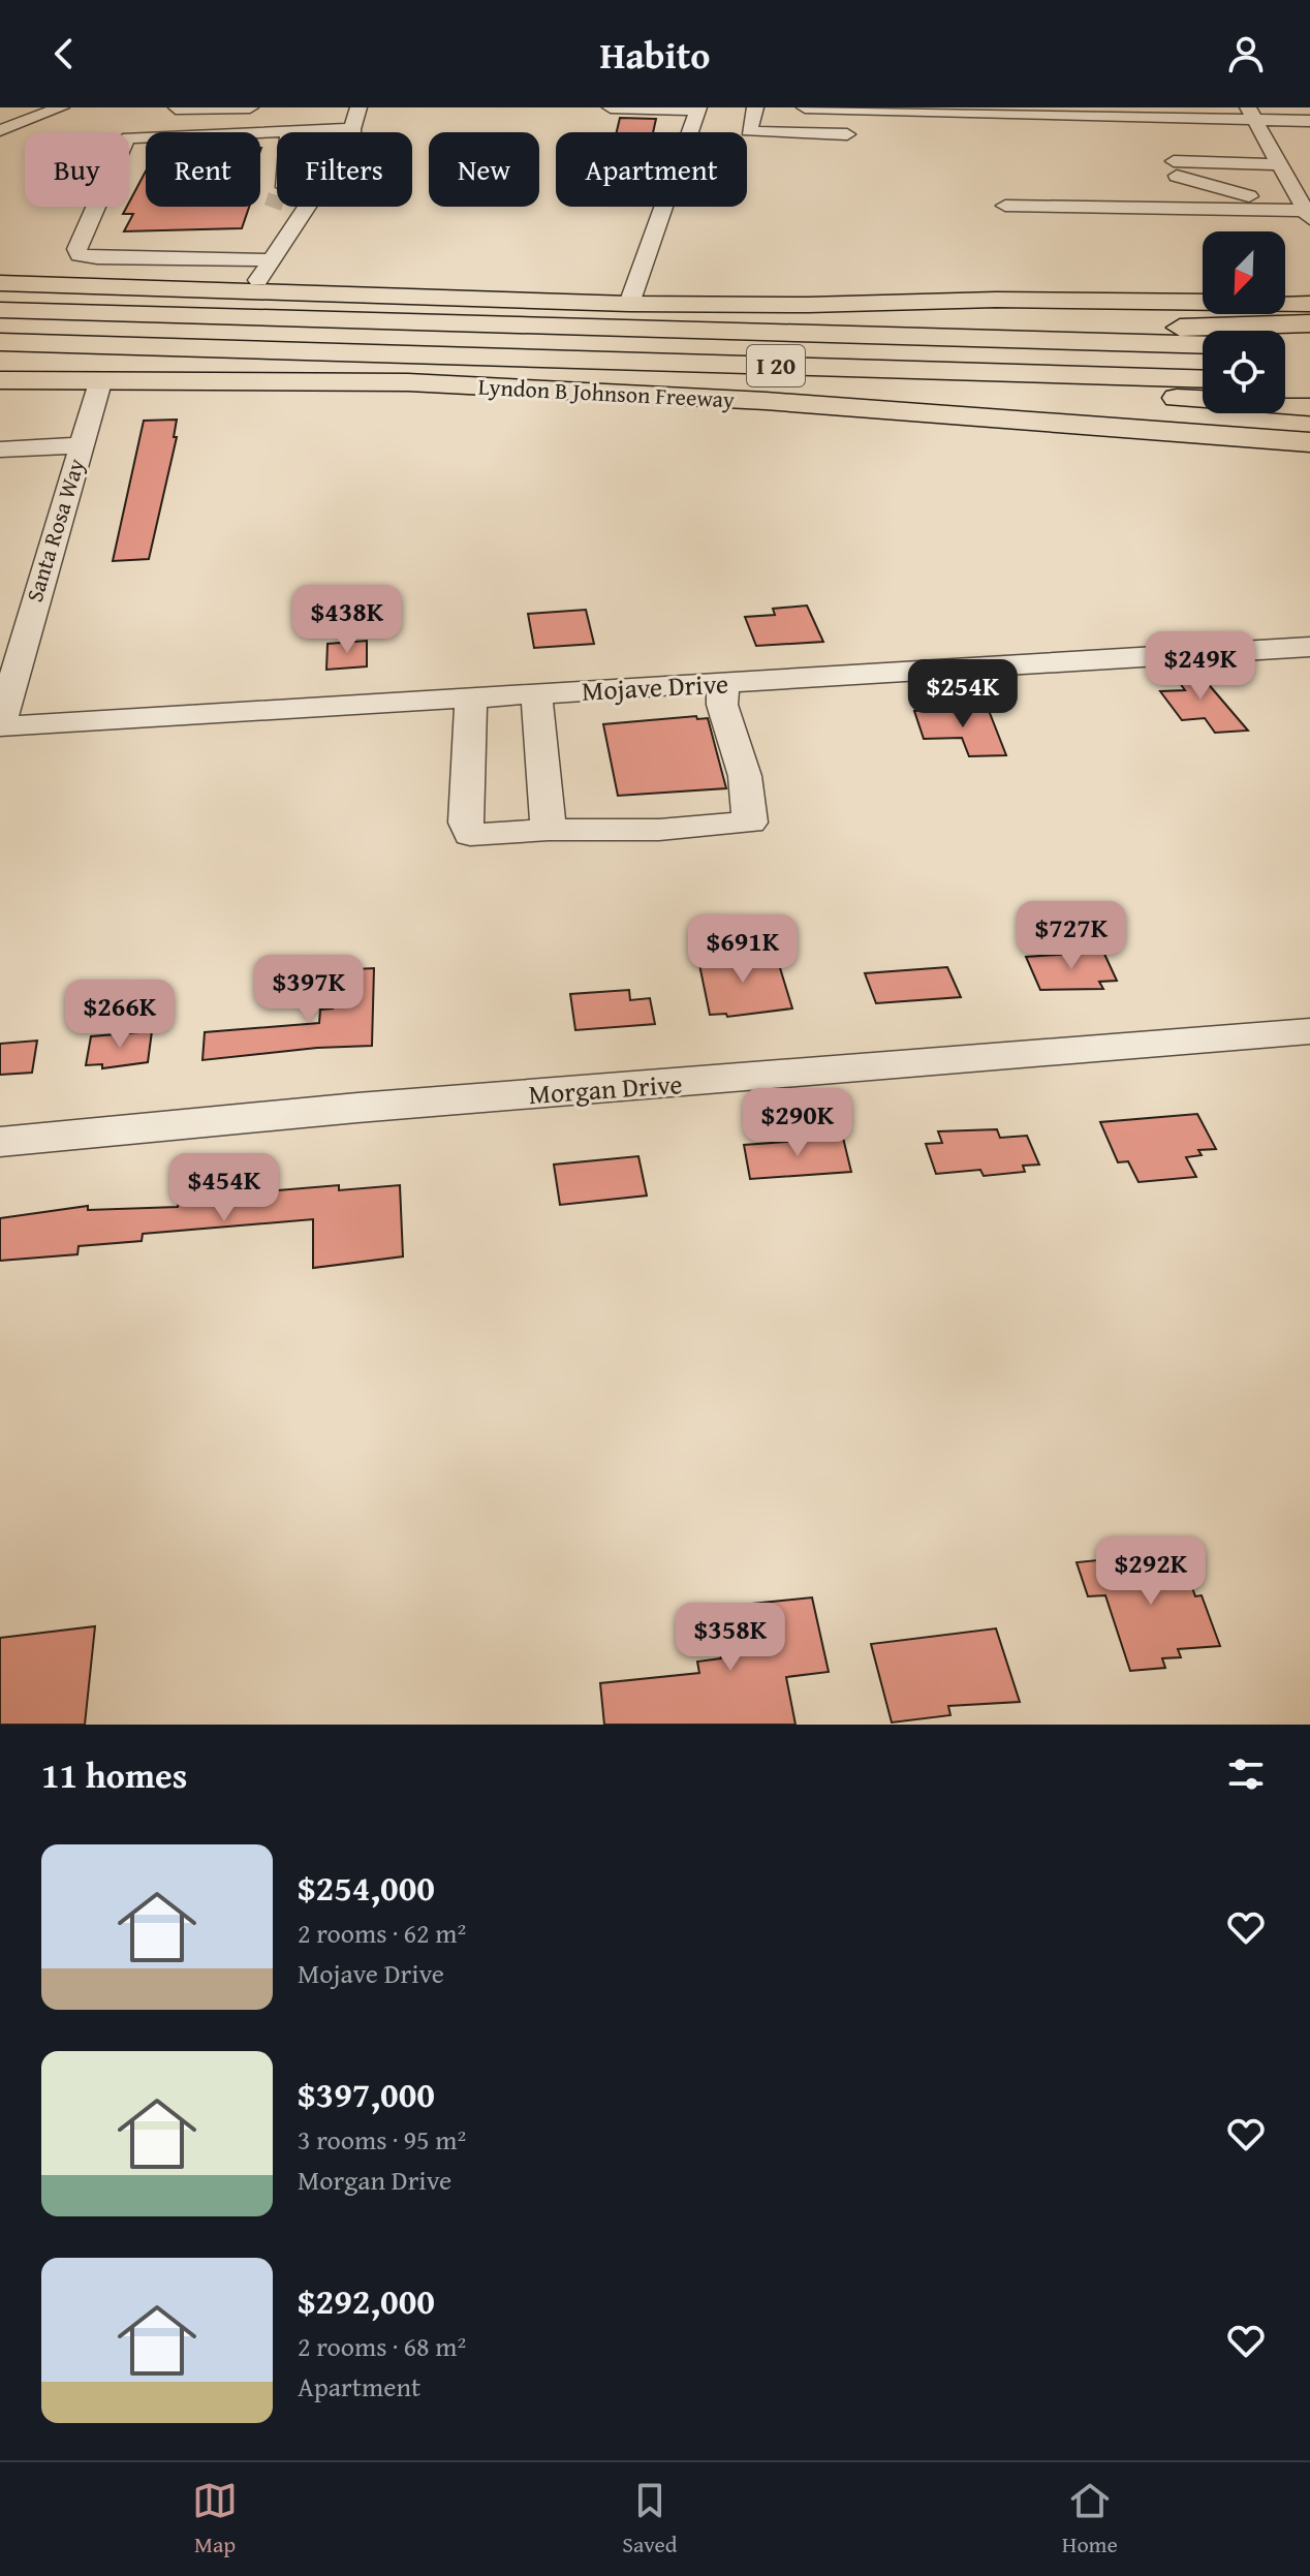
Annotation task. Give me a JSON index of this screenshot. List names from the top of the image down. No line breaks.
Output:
{"streets":{"main road":["I 20","Lyndon B Johnson Freeway"],"street":["Santa Rosa Way","Mojave Drive","Morgan Drive"]},"crossings":[["Lyndon B Johnson Freeway","Santa Rosa Way"],["Santa Rosa Way","Mojave Drive"]],"north":"bottom left","page":{"header":"Habito","chip":["Buy","Rent","Filters","New","Apartment"],"price":["$438K","$249K","$254K","$727K","$691K","$397K","$266K","$290K","$454K","$292K","$358K"],"heading":"11 homes","list":[{"name":"$254,000","note":"2 rooms · 62 m² · Mojave Drive"},{"name":"$397,000","note":"3 rooms · 95 m² · Morgan Drive"},{"name":"$292,000","note":"2 rooms · 68 m² · Apartment"}],"tabs":["Map","Saved","Home"]}}
